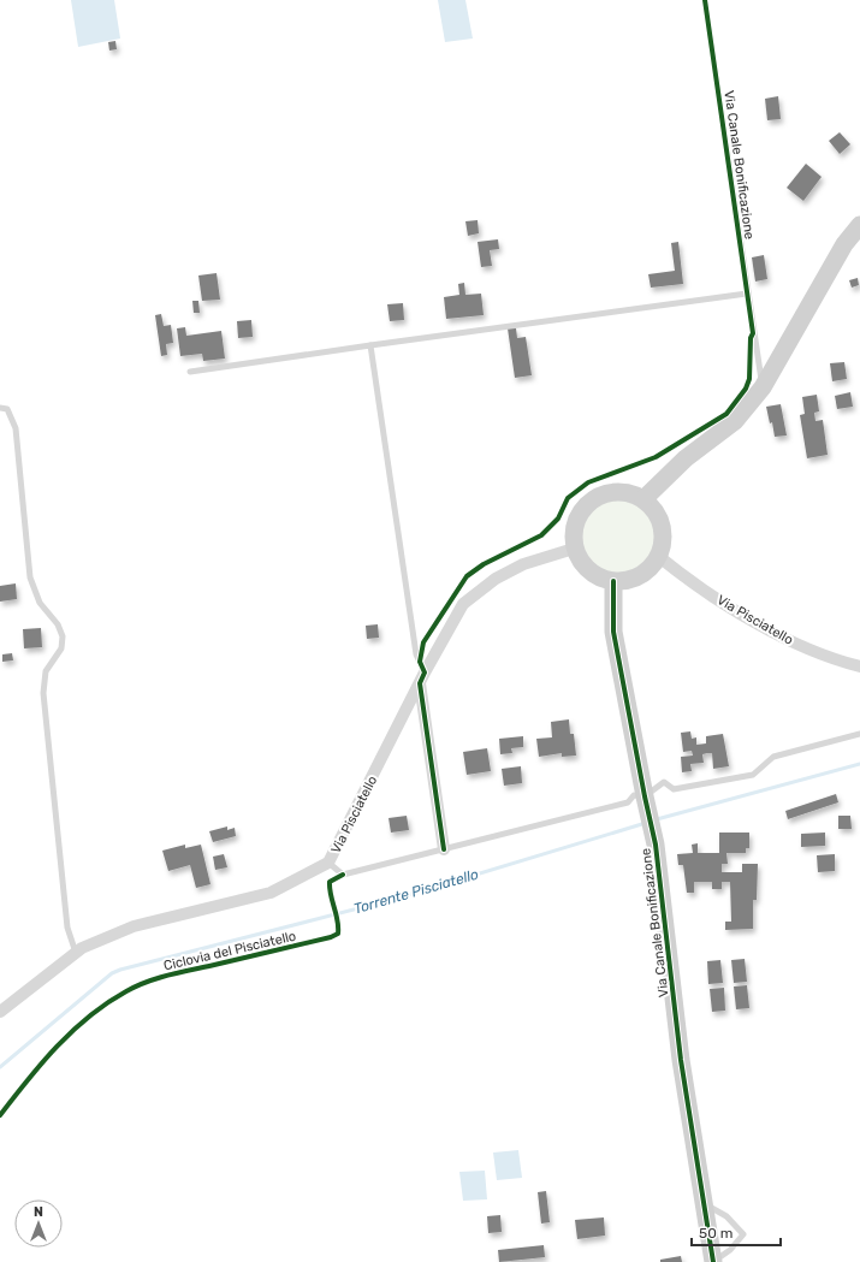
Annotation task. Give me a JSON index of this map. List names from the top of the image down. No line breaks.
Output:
{"streets":{"street":["Via Canale Bonificazione","Via Pisciatello"],"cycle path":["Ciclovia del Pisciatello"]},"crossings":[["Via Canale Bonificazione","Via Pisciatello"]],"water":["Torrente Pisciatello"],"scale_bar":"50 m","north":"top"}
